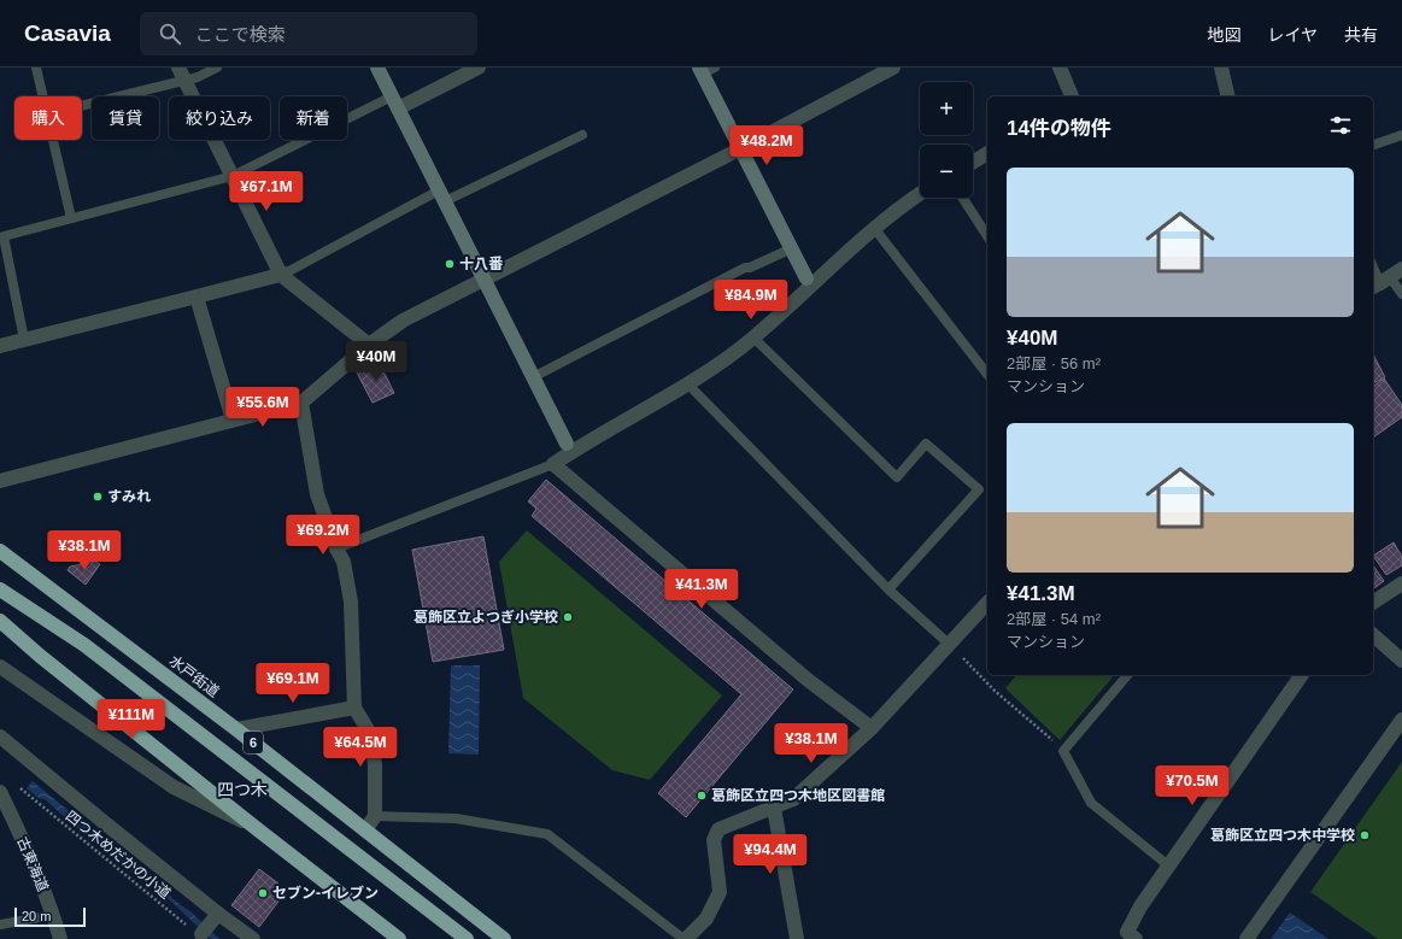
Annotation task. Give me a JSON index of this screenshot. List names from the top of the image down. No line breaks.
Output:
{"streets":{"highway":["水戸街道","6"],"street":["古東海道"],"path":["四つ木めだかの小道"]},"districts":["四つ木"],"places":["十八番","すみれ","葛飾区立よつぎ小学校","葛飾区立四つ木地区図書館","葛飾区立四つ木中学校","セブン-イレブン"],"scale_bar":"20 m","page":{"header":"Casavia","search":"ここで検索","nav":["地図","レイヤ","共有"],"map_buttons":["+","−"],"chip":["購入","賃貸","絞り込み","新着"],"heading":"14件の物件","price":["¥48.2M","¥67.1M","¥84.9M","¥40M","¥55.6M","¥69.2M","¥38.1M","¥41.3M","¥69.1M","¥111M","¥38.1M","¥64.5M","¥70.5M","¥94.4M"],"list":[{"name":"¥40M","note":"2部屋 · 56 m² · マンション"},{"name":"¥41.3M","note":"2部屋 · 54 m² · マンション"}],"scale":"20 m"}}
